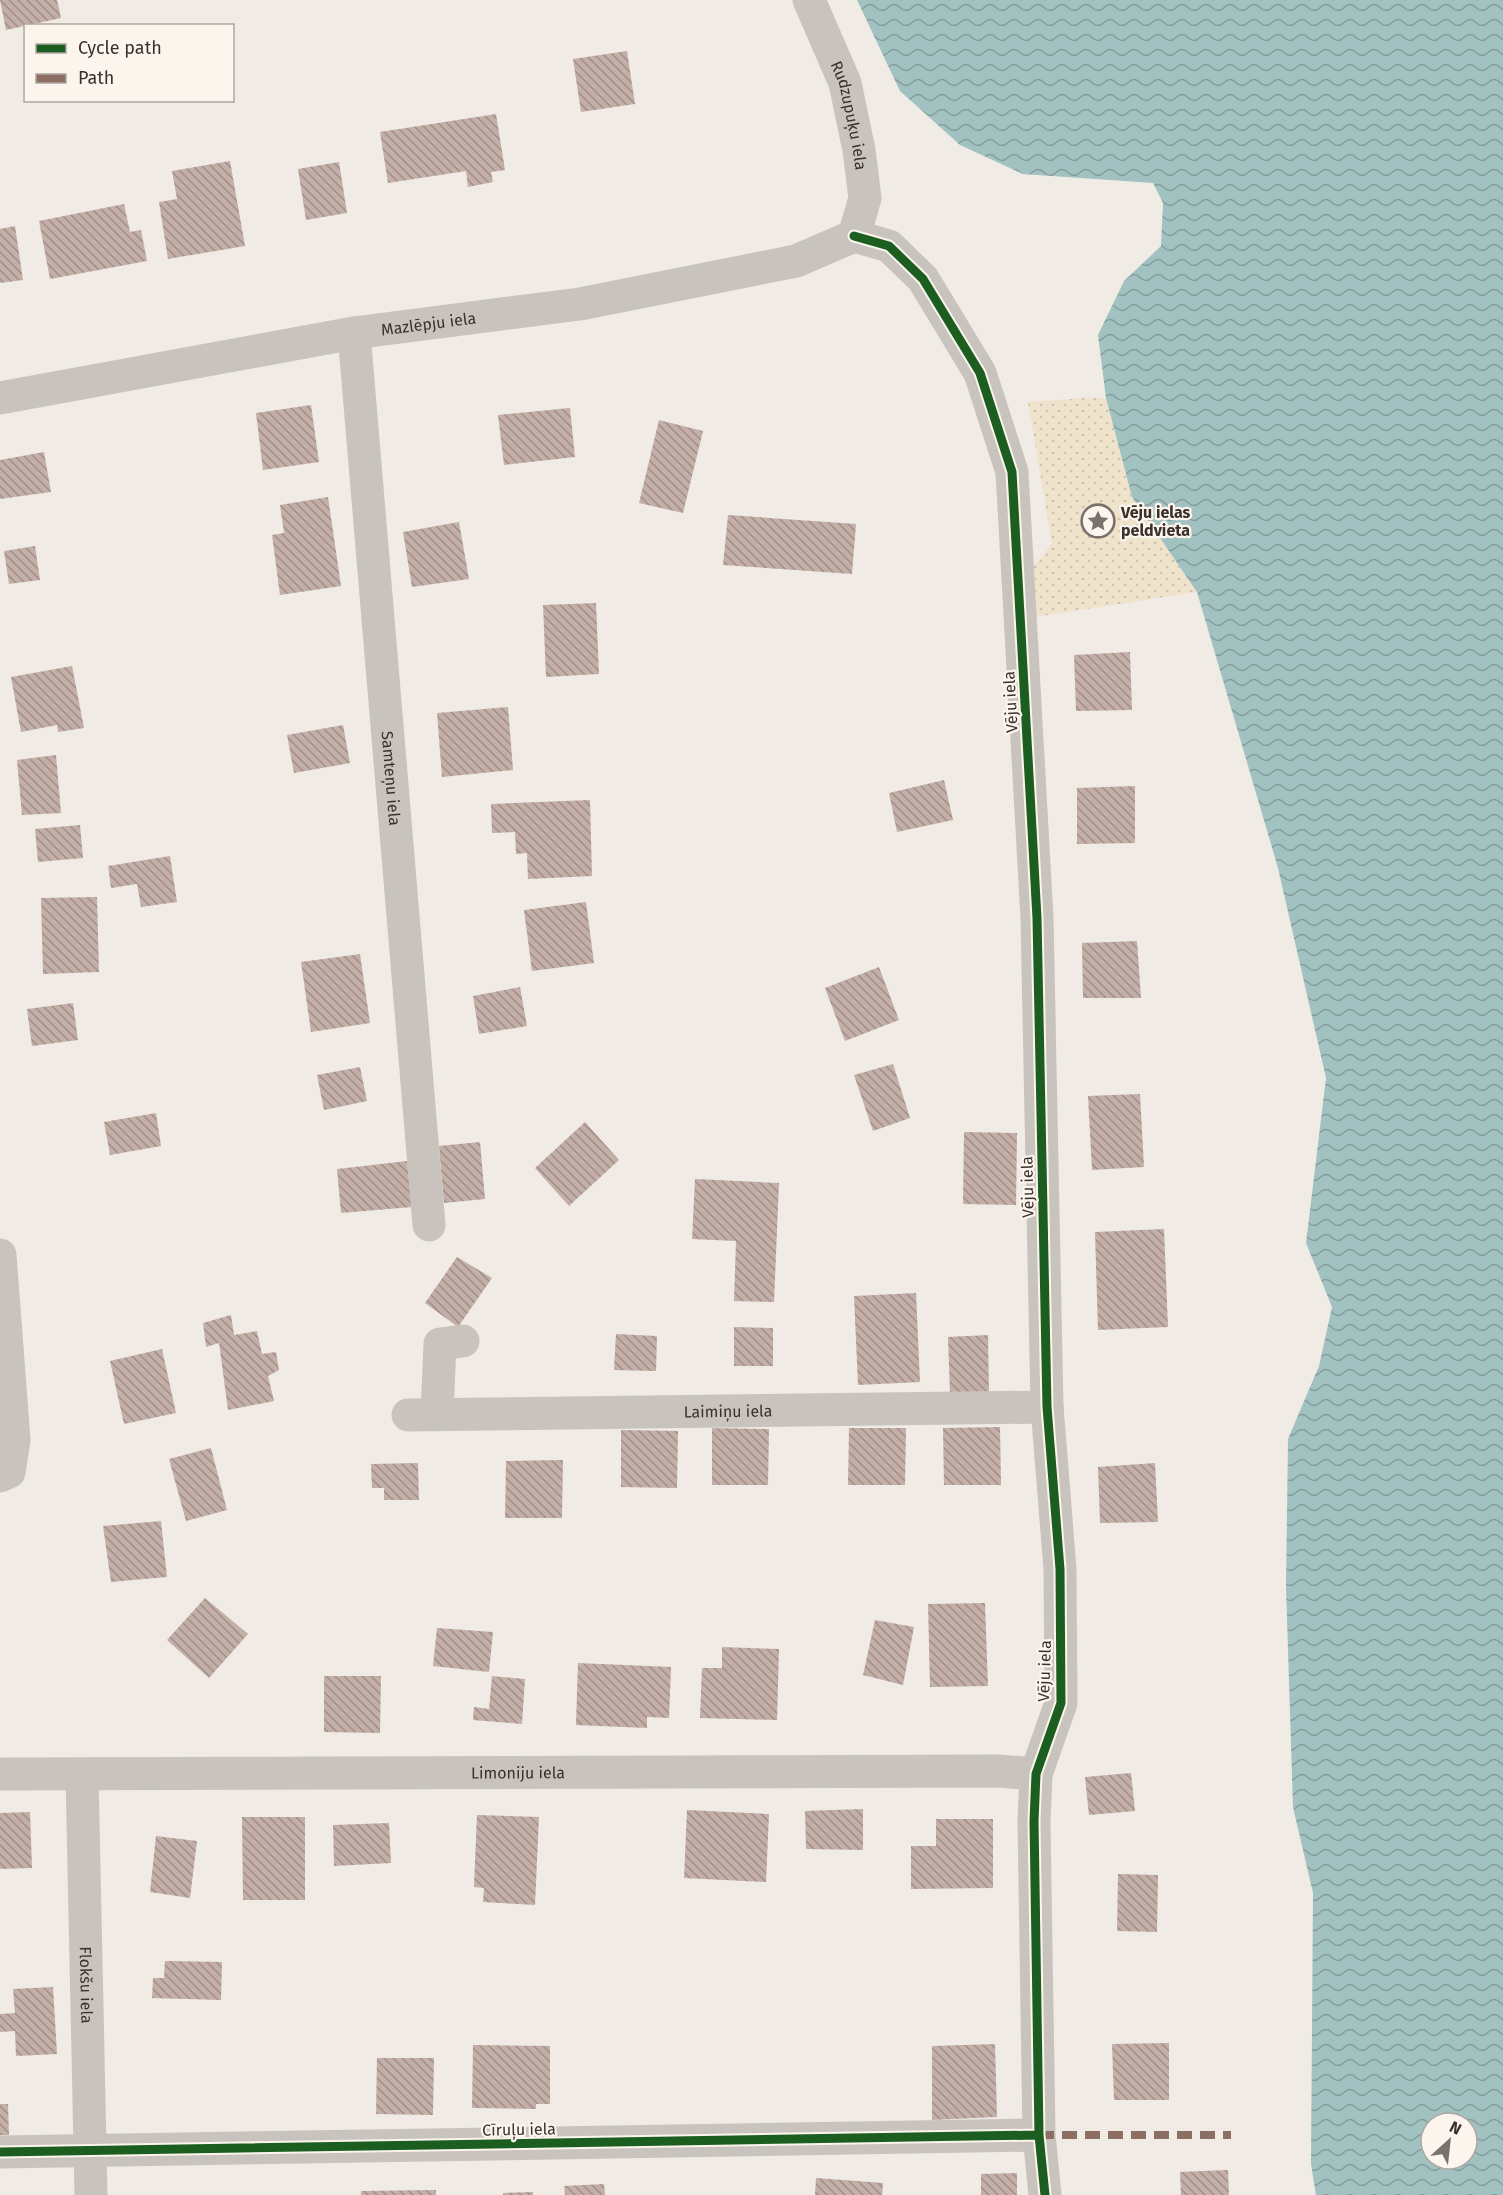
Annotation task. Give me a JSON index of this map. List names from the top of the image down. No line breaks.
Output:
{"streets":{"street":["Rudzupuķu iela","Mazlēpju iela","Vēju iela","Samteņu iela","Laimiņu iela","Limoniju iela","Flokšu iela","Cīruļu iela"]},"crossings":[["Rudzupuķu iela","Mazlēpju iela"],["Rudzupuķu iela","Vēju iela"],["Mazlēpju iela","Vēju iela"],["Mazlēpju iela","Samteņu iela"],["Vēju iela","Laimiņu iela"],["Vēju iela","Limoniju iela"],["Vēju iela","Cīruļu iela"],["Limoniju iela","Flokšu iela"],["Flokšu iela","Cīruļu iela"]],"places":{"place":["Vēju ielas peldvieta"]},"legend":["Cycle path","Path"],"north":"top right"}
